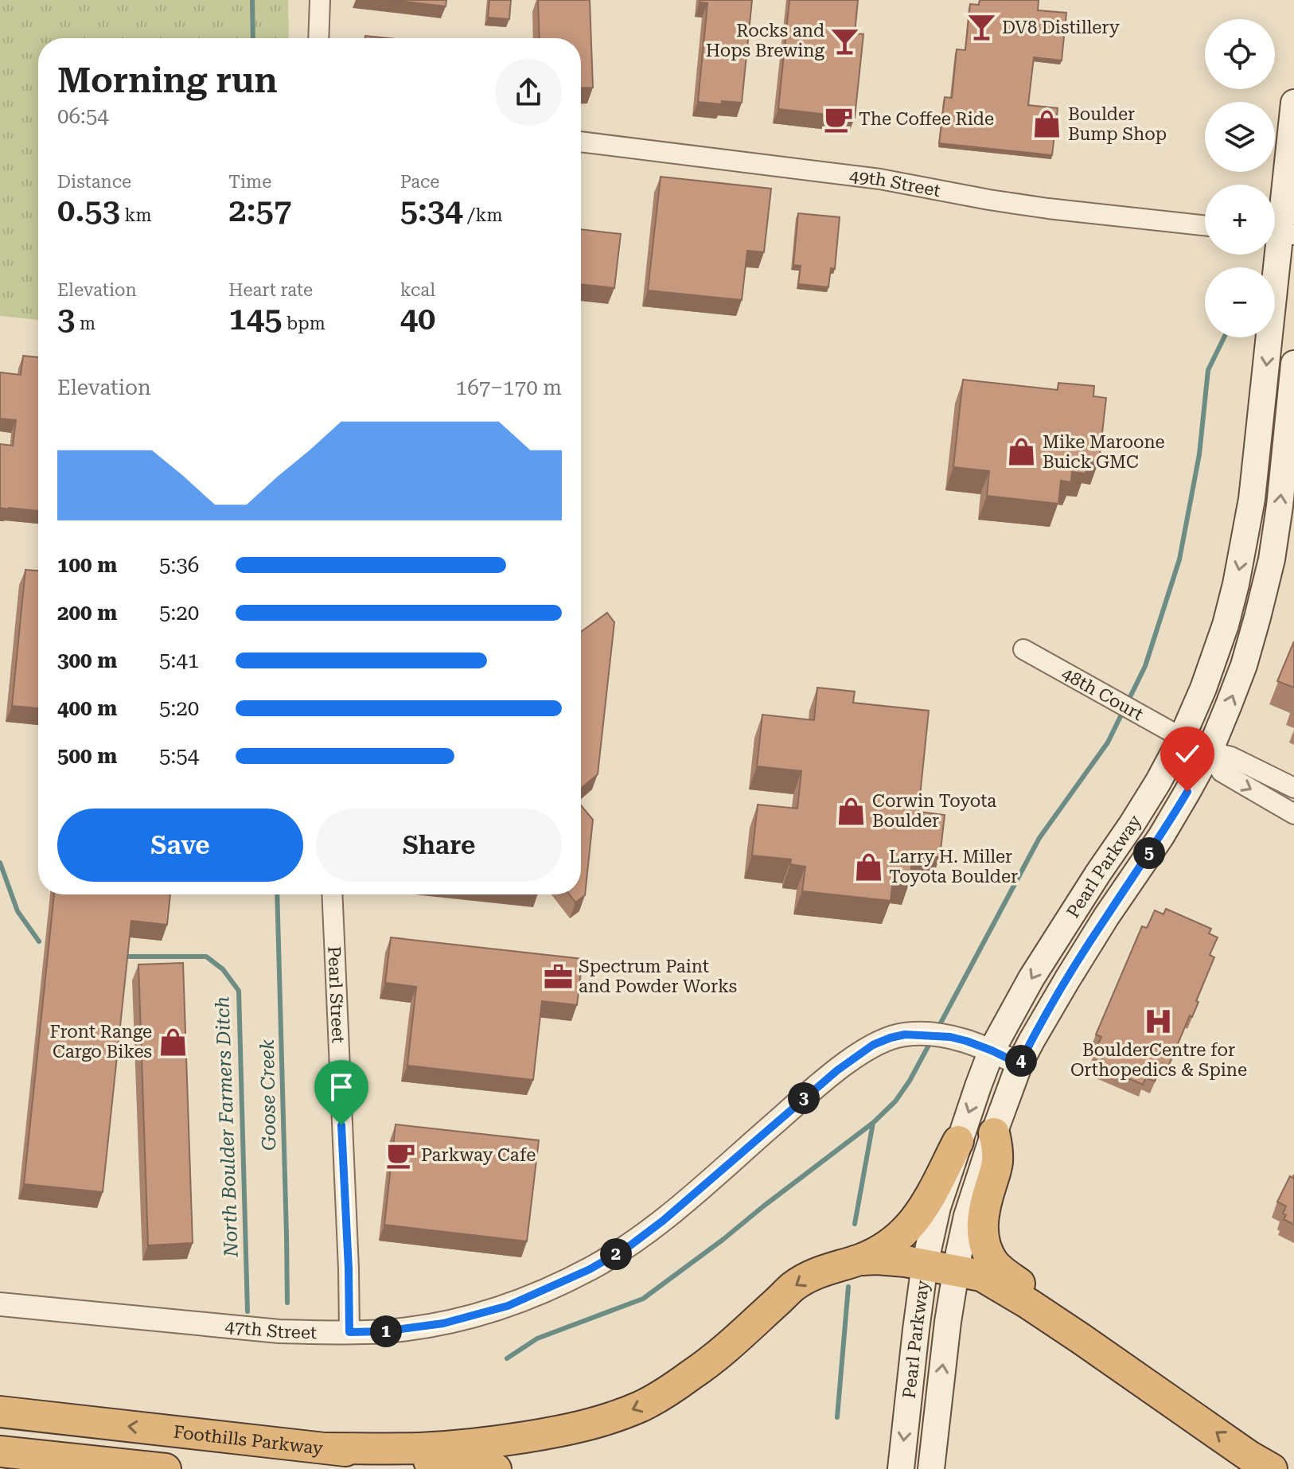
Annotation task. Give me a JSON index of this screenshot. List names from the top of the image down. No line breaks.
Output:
{"streets":{"highway":["Foothills Parkway"],"main road":["Pearl Parkway"],"street":["49th Street","48th Court","Pearl Street","47th Street"]},"crossings":[["48th Court","Pearl Parkway"],["Pearl Parkway","47th Street"],["Pearl Street","47th Street"]],"water":["Goose Creek","North Boulder Farmers Ditch"],"places":{"bar":["DV8 Distillery","Rocks and Hops Brewing"],"cafe":["The Coffee Ride","Parkway Cafe"],"shop":["Boulder Bump Shop","Mike Maroone Buick GMC","Corwin Toyota Boulder","Larry H. Miller Toyota Boulder","Front Range Cargo Bikes"],"office":["Spectrum Paint and Powder Works"],"hospital":["BoulderCentre for Orthopedics & Spine"]},"page":{"map_buttons":["+","−"],"heading":["Morning run","06:54"],"stats":[["Distance","0.53 km"],["Time","2:57"],["Pace","5:34 /km"],["Elevation","3 m"],["Heart rate","145 bpm"],["kcal","40"]],"chart":["Elevation","167–170 m"],"list":[{"name":"100 m","note":"5:36"},{"name":"200 m","note":"5:20"},{"name":"300 m","note":"5:41"},{"name":"400 m","note":"5:20"},{"name":"500 m","note":"5:54"}],"buttons":["Save","Share"],"pins":["5","4","3","2","1"]}}
